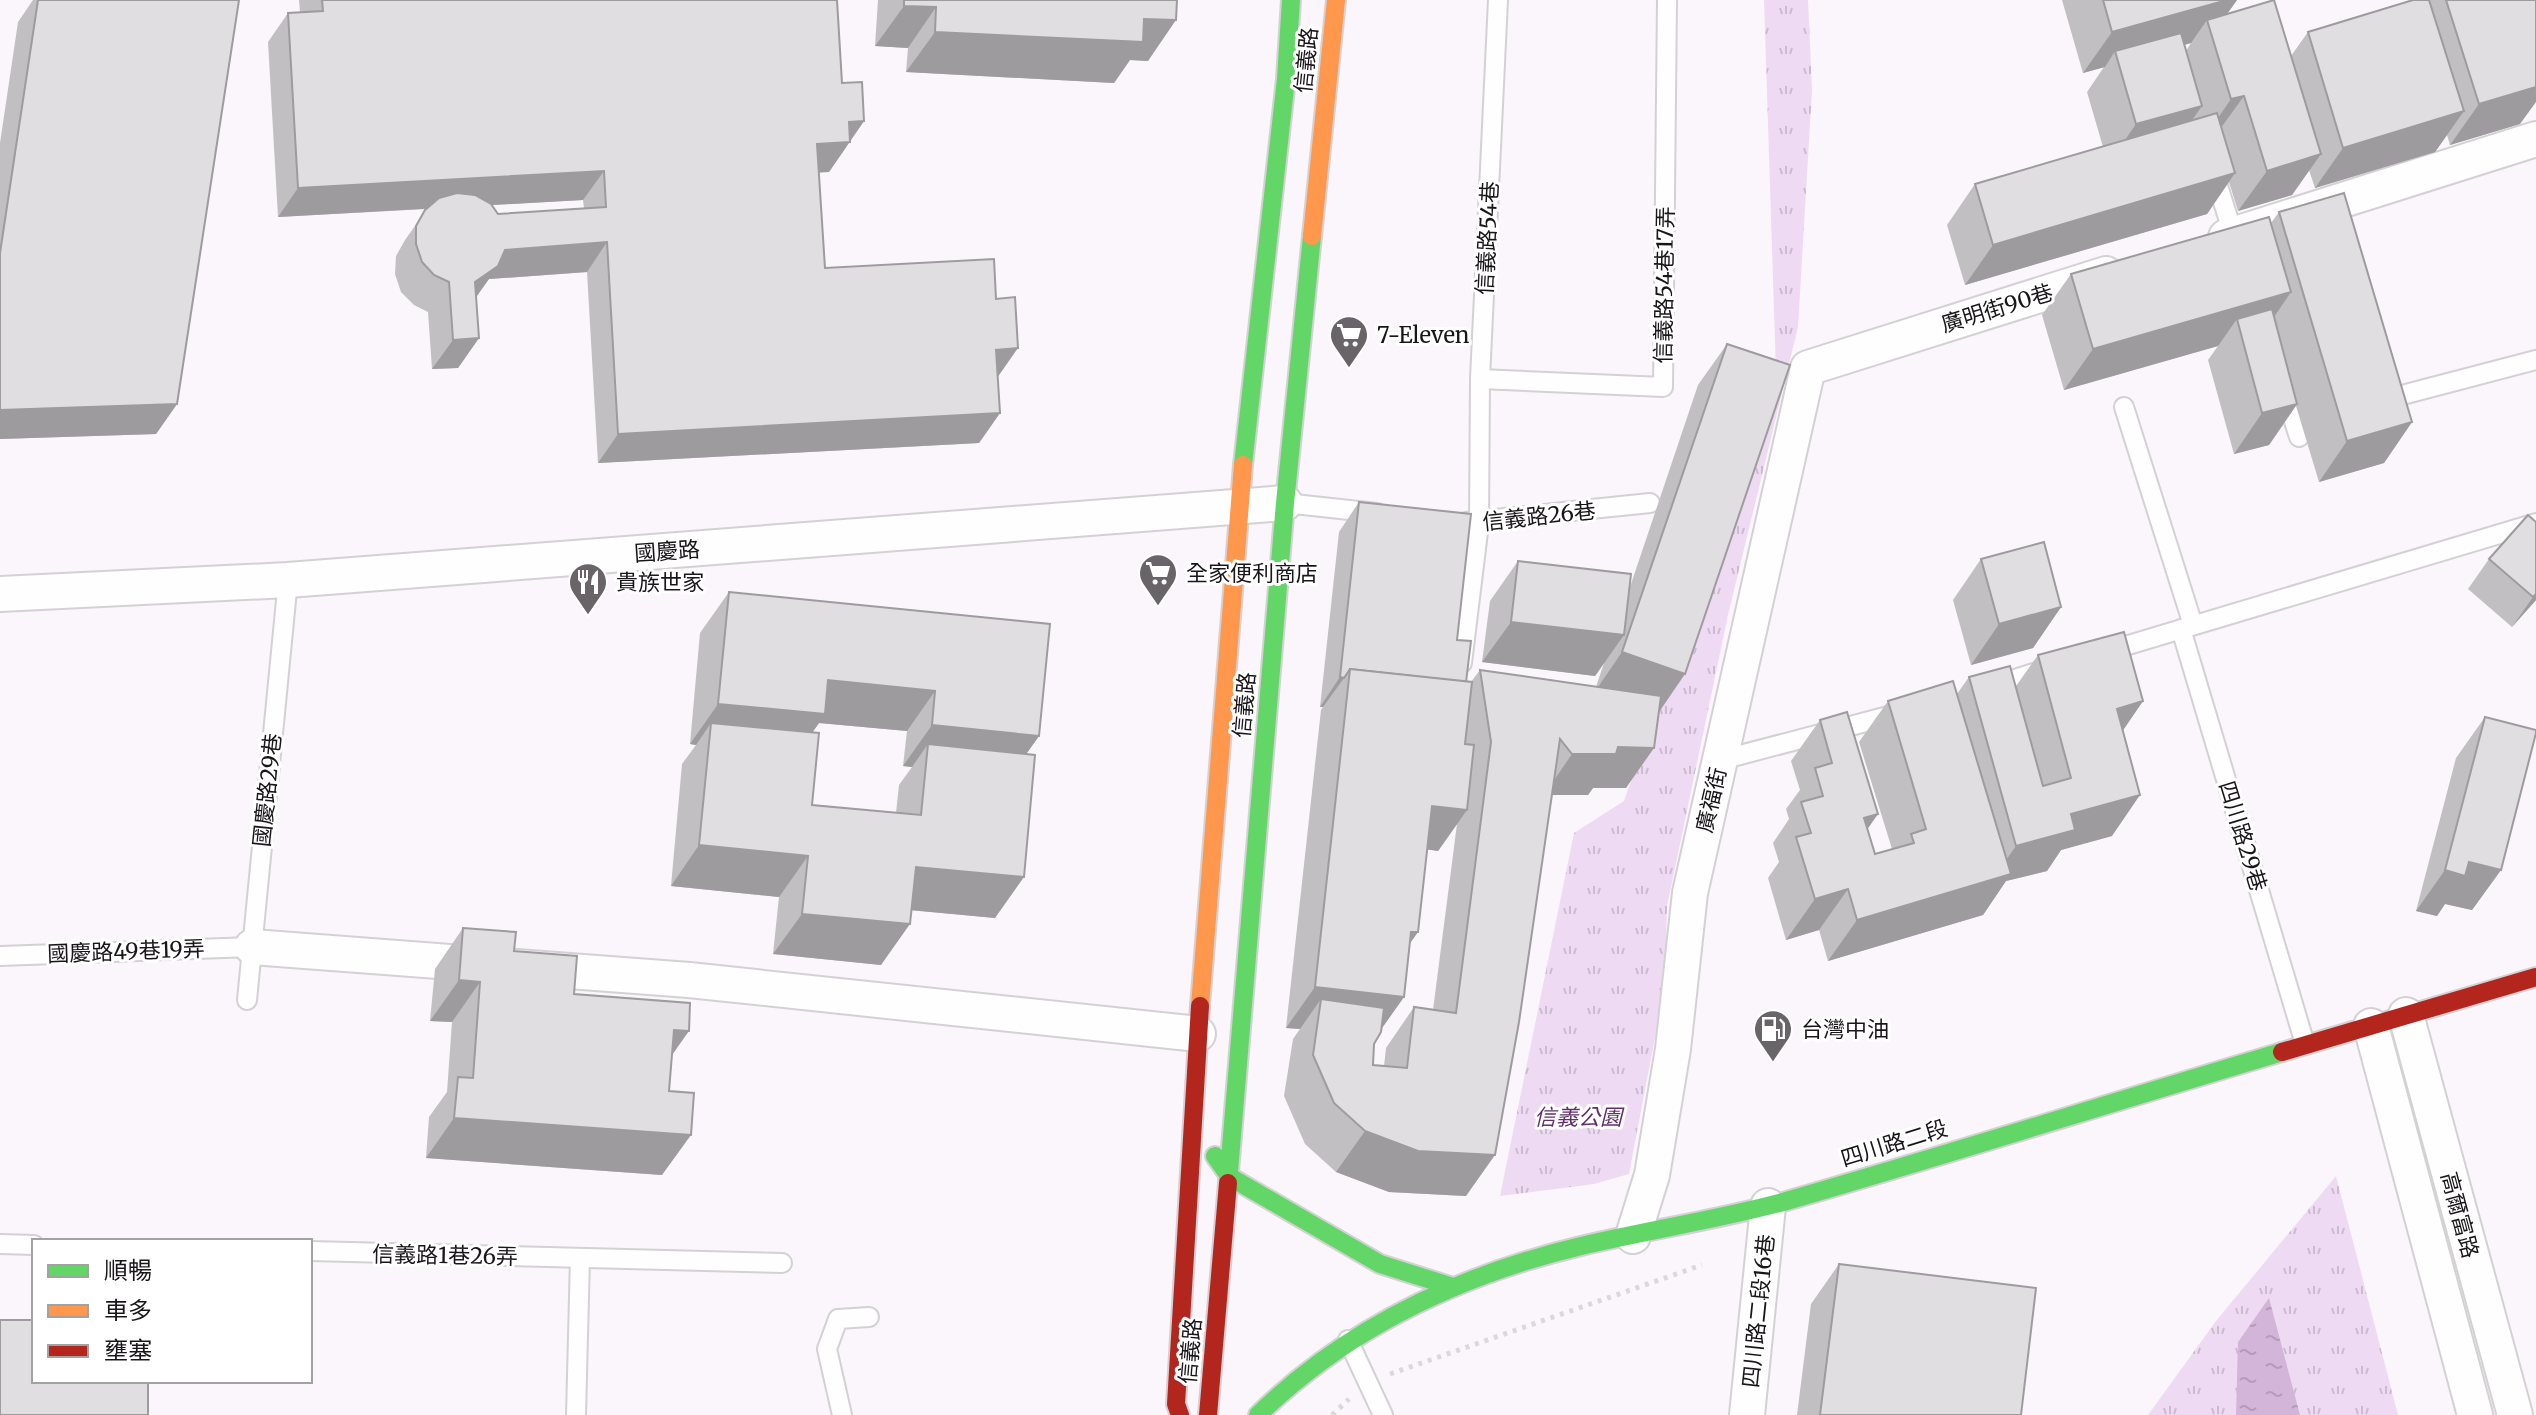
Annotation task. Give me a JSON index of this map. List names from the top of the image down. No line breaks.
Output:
{"streets":{"street":["信義路","廣明街90巷","國慶路","廣福街","四川路二段","高爾富路","四川路二段16巷"],"lane":["信義路54巷","信義路54巷17弄","信義路26巷","國慶路29巷","四川路29巷","國慶路49巷19弄","信義路1巷26弄"]},"crossings":[["信義路","國慶路"],["信義路54巷","信義路54巷17弄"],["信義路54巷","信義路26巷"],["廣明街90巷","廣福街"],["國慶路","國慶路29巷"],["國慶路29巷","國慶路49巷19弄"],["廣福街","四川路二段"],["四川路29巷","四川路二段"],["四川路二段","高爾富路"],["四川路二段","四川路二段16巷"]],"parks":["信義公園"],"places":{"supermarket":["7-Eleven","全家便利商店"],"restaurant":["貴族世家"],"fuel station":["台灣中油"]},"legend":["順暢","車多","壅塞"]}
